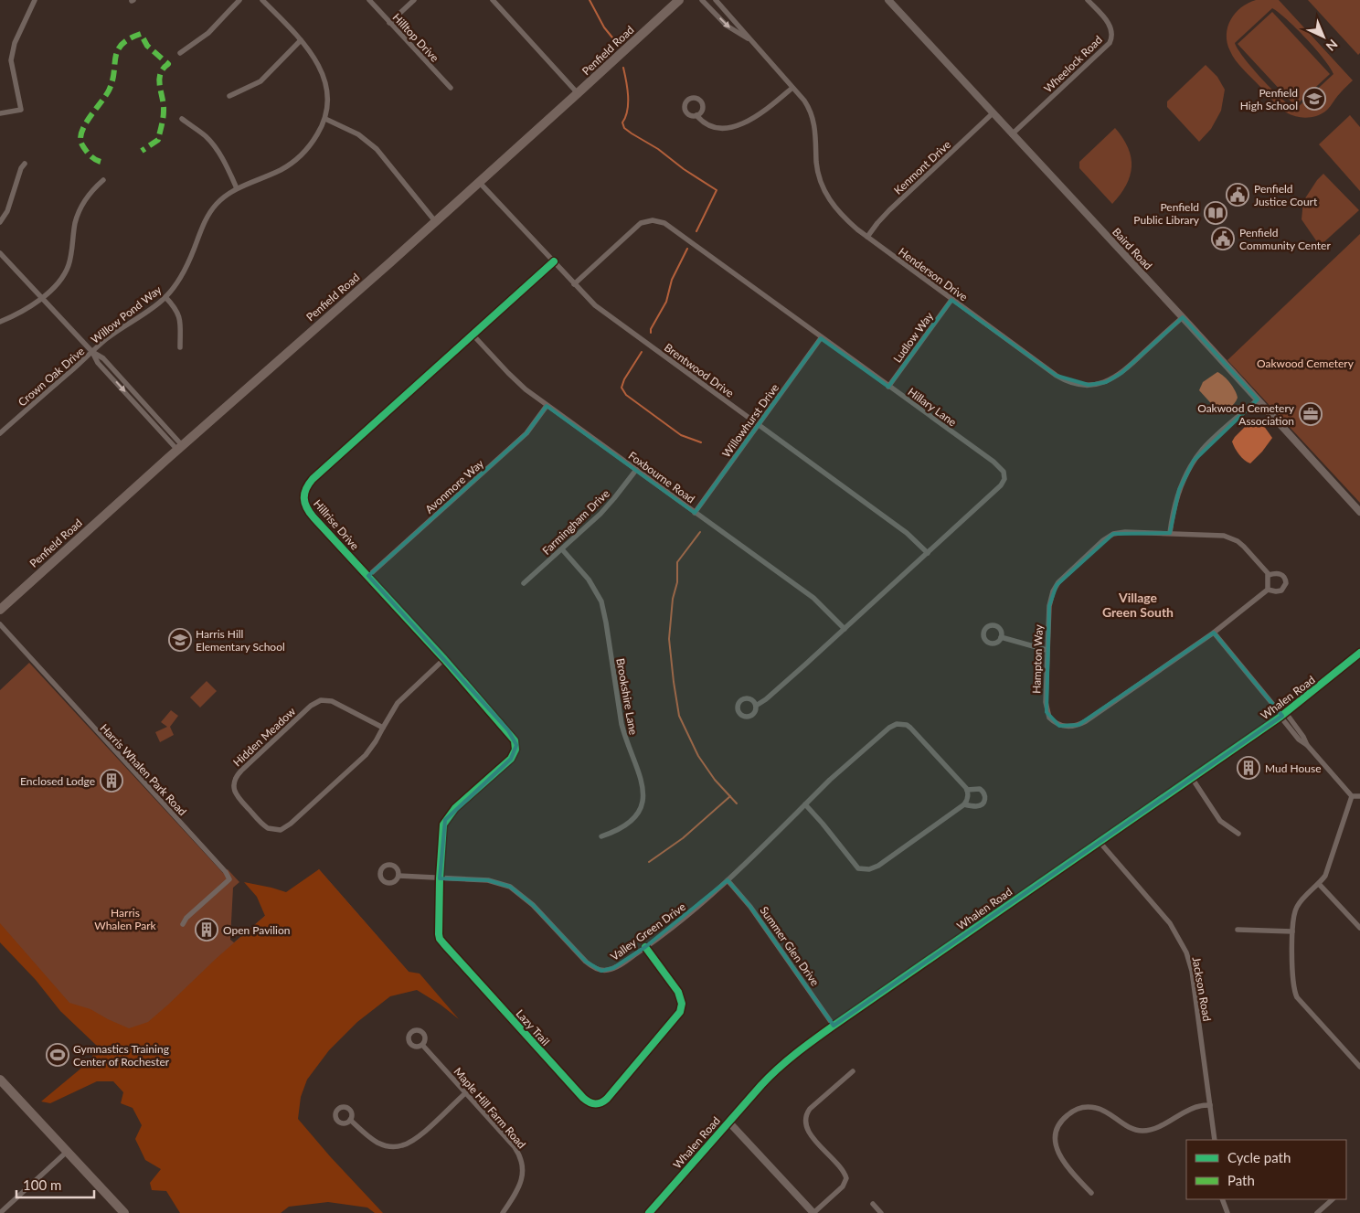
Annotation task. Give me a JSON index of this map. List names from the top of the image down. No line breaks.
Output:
{"streets":{"main road":["Penfield Road"],"street":["Hilltop Drive","Wheelock Road","Kenmont Drive","Baird Road","Henderson Drive","Willow Pond Way","Ludlow Way","Brentwood Drive","Crown Oak Drive","Hillary Lane","Willowhurst Drive","Foxbourne Road","Avonmore Way","Farmingham Drive","Hillrise Drive","Hampton Way","Brookshire Lane","Whalen Road","Hidden Meadow","Harris Whalen Park Road","Valley Green Drive","Summer Glen Drive","Jackson Road","Lazy Trail","Maple Hill Farm Road"]},"crossings":[["Penfield Road","Willow Pond Way"],["Penfield Road","Brentwood Drive"],["Wheelock Road","Baird Road"],["Kenmont Drive","Baird Road"],["Kenmont Drive","Henderson Drive"],["Baird Road","Henderson Drive"],["Henderson Drive","Ludlow Way"],["Willow Pond Way","Crown Oak Drive"],["Ludlow Way","Hillary Lane"],["Brentwood Drive","Hillary Lane"],["Brentwood Drive","Willowhurst Drive"],["Brentwood Drive","Hillrise Drive"],["Hillary Lane","Willowhurst Drive"],["Hillary Lane","Foxbourne Road"],["Willowhurst Drive","Foxbourne Road"],["Foxbourne Road","Avonmore Way"],["Foxbourne Road","Farmingham Drive"],["Foxbourne Road","Hillrise Drive"],["Avonmore Way","Hillrise Drive"],["Farmingham Drive","Brookshire Lane"],["Hillrise Drive","Hidden Meadow"],["Hillrise Drive","Lazy Trail"],["Whalen Road","Summer Glen Drive"],["Whalen Road","Jackson Road"],["Valley Green Drive","Summer Glen Drive"],["Valley Green Drive","Lazy Trail"]],"districts":["Village Green South"],"parks":["Oakwood Cemetery","Harris Whalen Park"],"places":{"school or university":["Penfield High School","Harris Hill Elementary School"],"public building":["Penfield Justice Court","Penfield Community Center"],"library":["Penfield Public Library"],"office":["Oakwood Cemetery Association"],"building":["Mud House","Enclosed Lodge","Open Pavilion"],"sports":["Gymnastics Training Center of Rochester"]},"legend":["Cycle path","Path"],"scale_bar":"100 m","north":"bottom right"}
